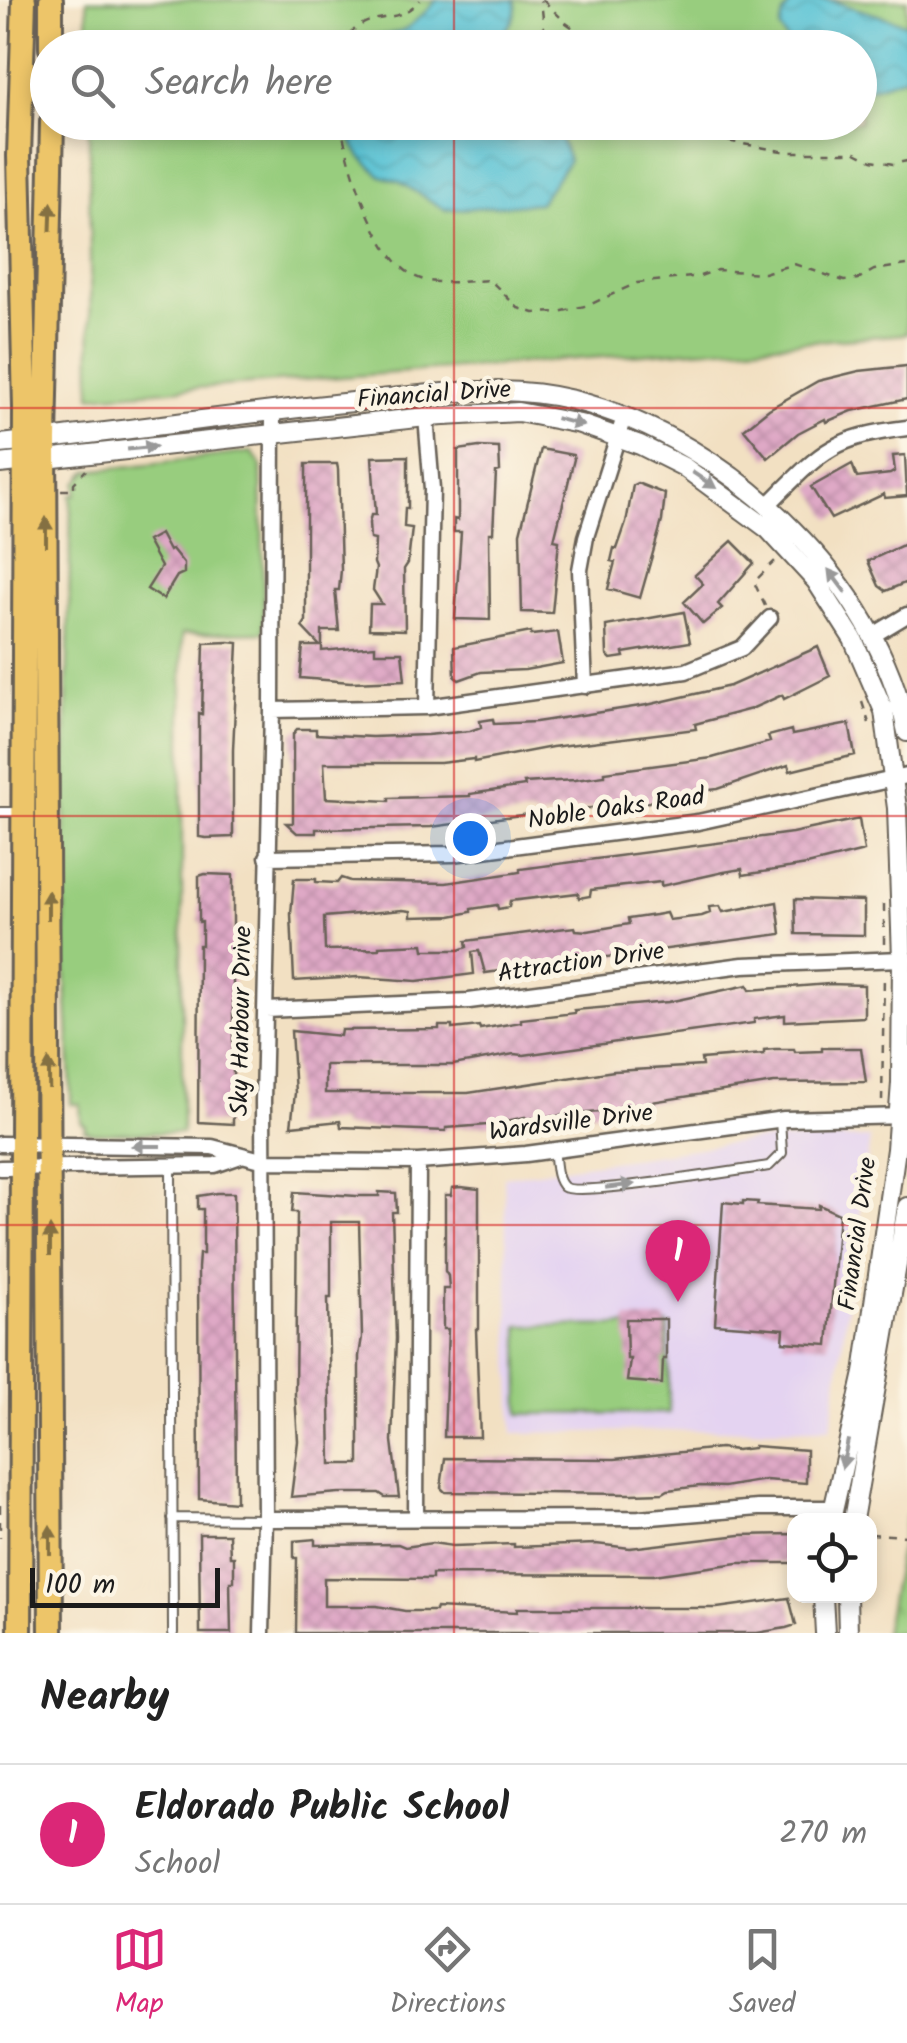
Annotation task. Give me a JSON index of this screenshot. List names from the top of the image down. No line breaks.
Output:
{"streets":{"street":["Financial Drive","Noble Oaks Road","Attraction Drive","Sky Harbour Drive","Wardsville Drive"]},"crossings":[["Financial Drive","Noble Oaks Road"],["Financial Drive","Attraction Drive"],["Financial Drive","Sky Harbour Drive"],["Financial Drive","Wardsville Drive"],["Noble Oaks Road","Sky Harbour Drive"],["Attraction Drive","Sky Harbour Drive"],["Sky Harbour Drive","Wardsville Drive"]],"scale_bar":"100 m","page":{"search":"Search here","pins":"1","scale":"100 m","heading":"Nearby","list":[{"mark":"1","name":"Eldorado Public School","note":"School","value":"270 m"}],"nav":["Map","Directions","Saved"]}}
